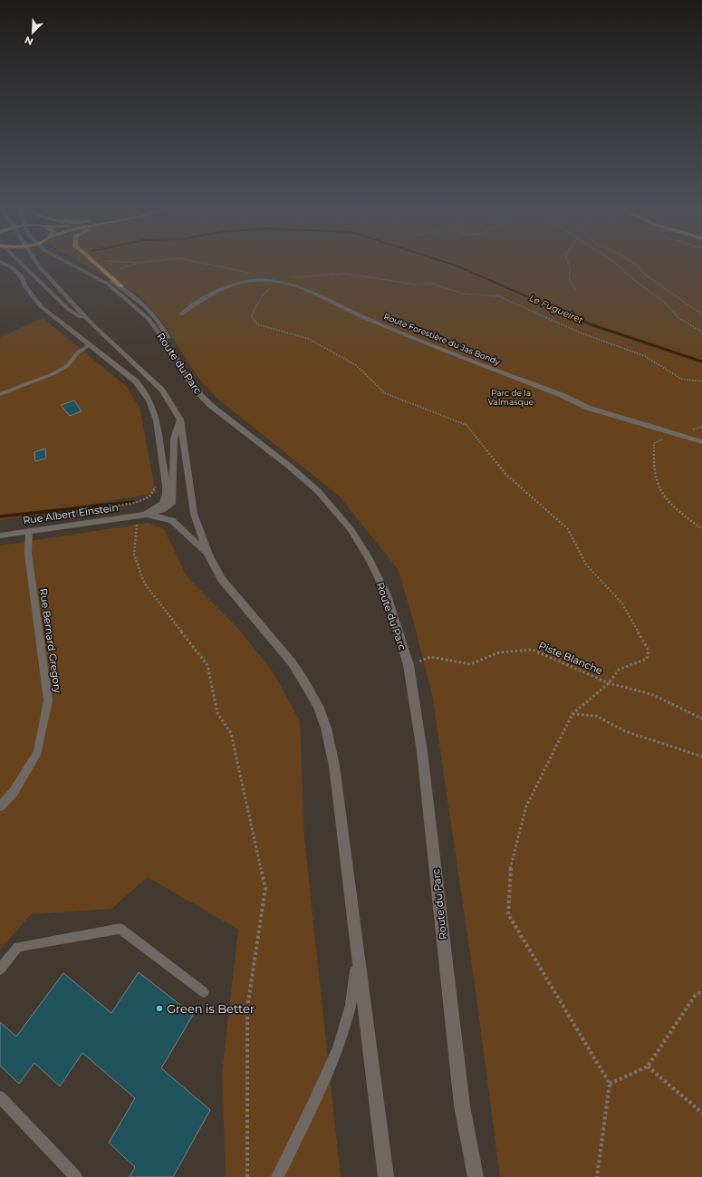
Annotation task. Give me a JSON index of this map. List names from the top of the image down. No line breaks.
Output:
{"streets":{"main road":["Route Forestière du Jas Bondy","Route du Parc","Rue Albert Einstein"],"lane":["Rue Bernard Gregory"],"path":["Piste Blanche"]},"crossings":[["Route du Parc","Piste Blanche"],["Rue Albert Einstein","Rue Bernard Gregory"]],"water":["Le Fugueiret"],"parks":["Parc de la Valmasque"],"places":["Green is Better"],"north":"bottom left"}
